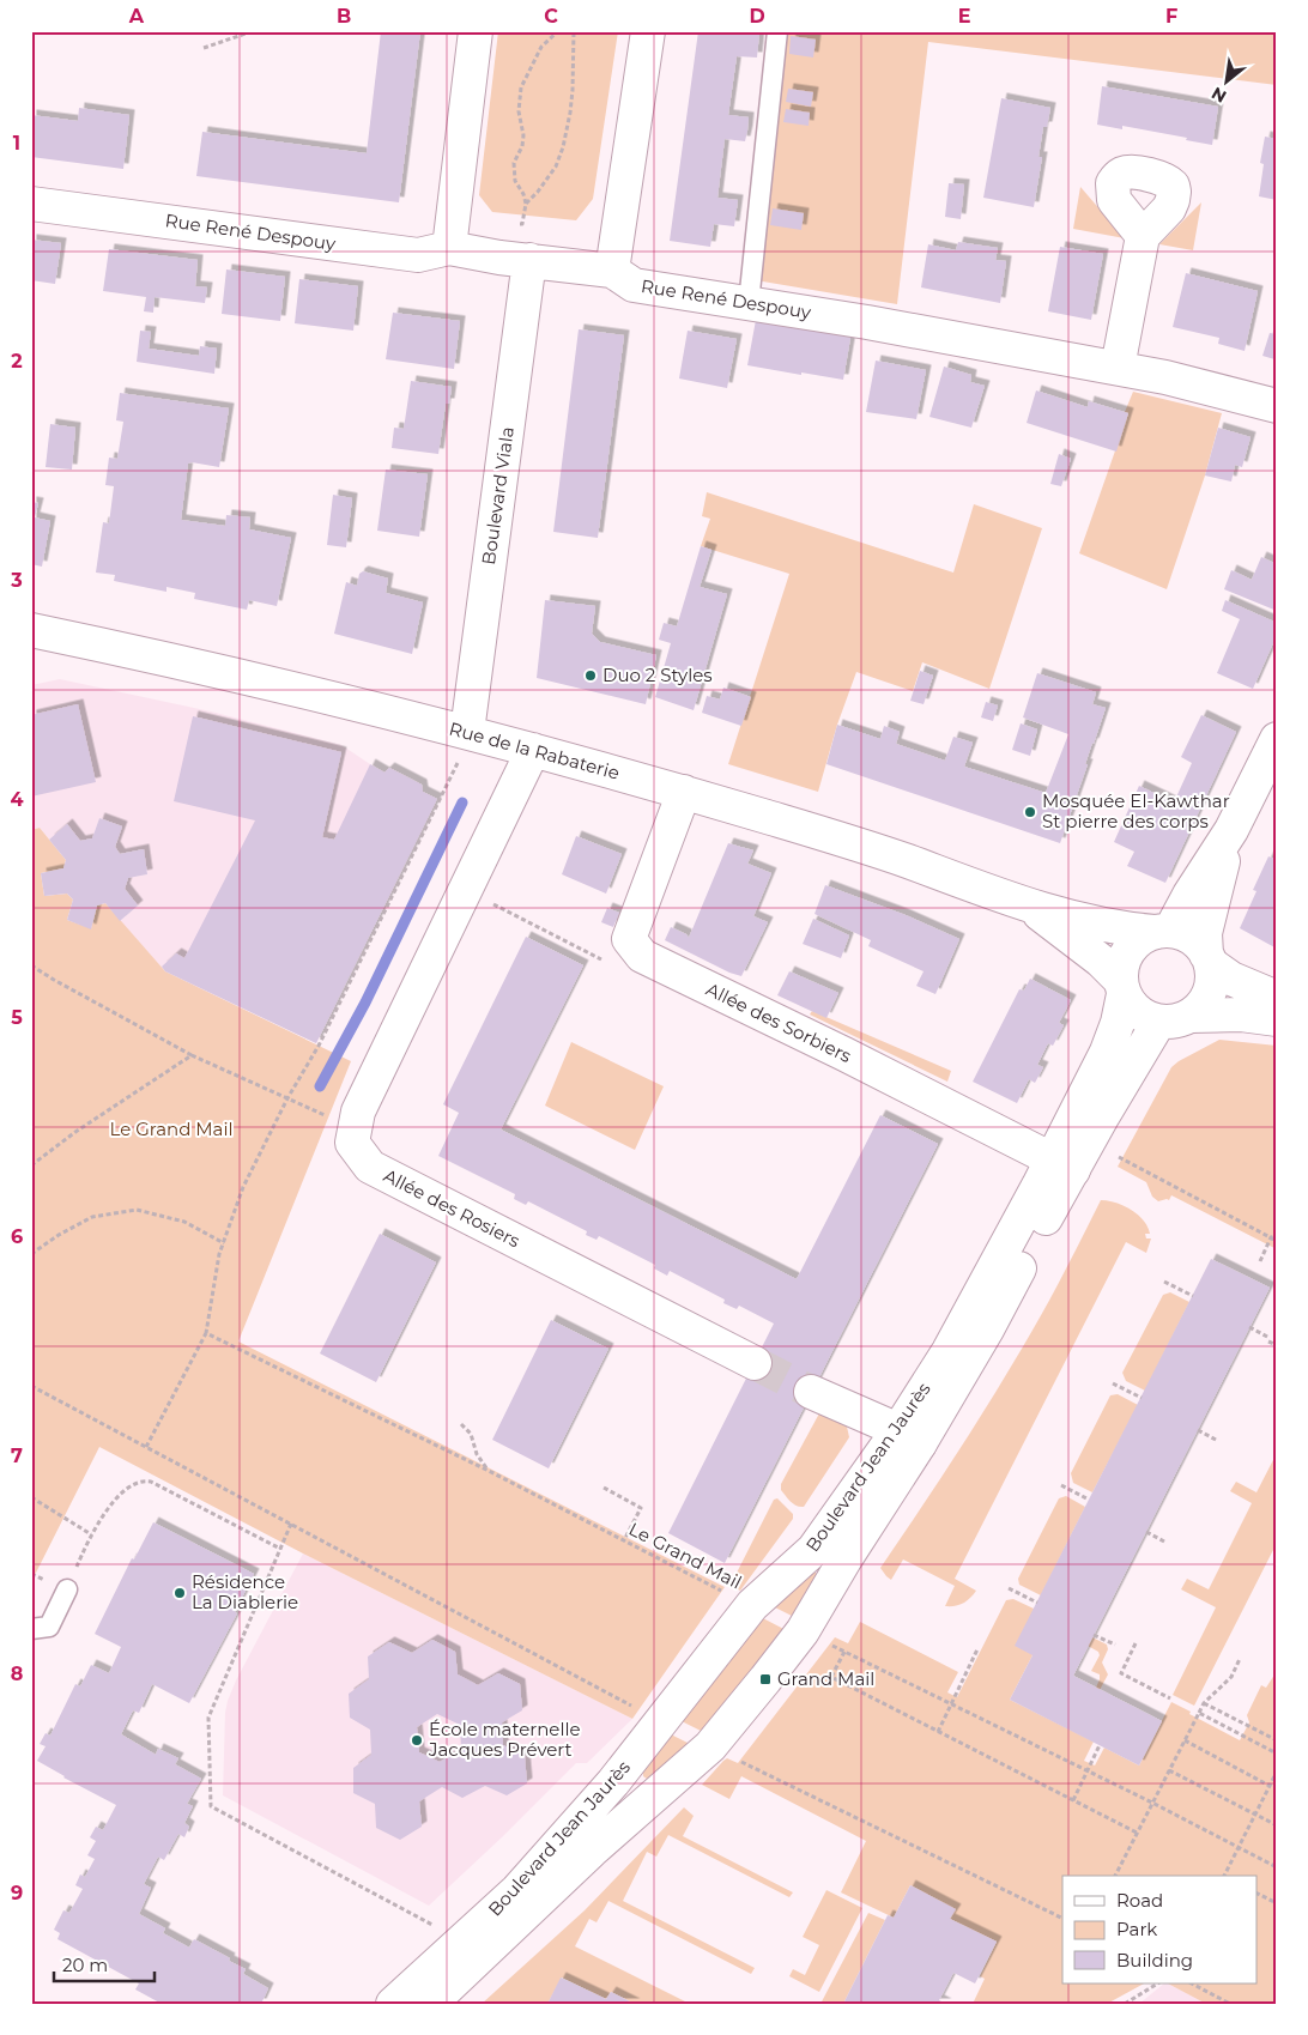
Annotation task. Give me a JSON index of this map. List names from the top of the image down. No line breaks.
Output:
{"streets":{"street":["Rue René Despouy","Boulevard Viala","Rue de la Rabaterie","Allée des Sorbiers","Allée des Rosiers","Boulevard Jean Jaurès"],"path":["Le Grand Mail"]},"crossings":[["Rue René Despouy","Boulevard Viala"],["Boulevard Viala","Rue de la Rabaterie"],["Rue de la Rabaterie","Allée des Sorbiers"],["Rue de la Rabaterie","Allée des Rosiers"],["Rue de la Rabaterie","Boulevard Jean Jaurès"],["Allée des Sorbiers","Boulevard Jean Jaurès"],["Boulevard Jean Jaurès","Le Grand Mail"]],"parks":["Le Grand Mail"],"places":{"other":["Duo 2 Styles","Mosquée El-Kawthar St pierre des corps","Résidence La Diablerie","École maternelle Jacques Prévert"],"transit":["Grand Mail"]},"legend":["Road","Park","Building"],"scale_bar":"20 m","north":"bottom left","grid":{"columns":["A","B","C","D","E","F"],"rows":["1","2","3","4","5","6","7","8","9"]}}
